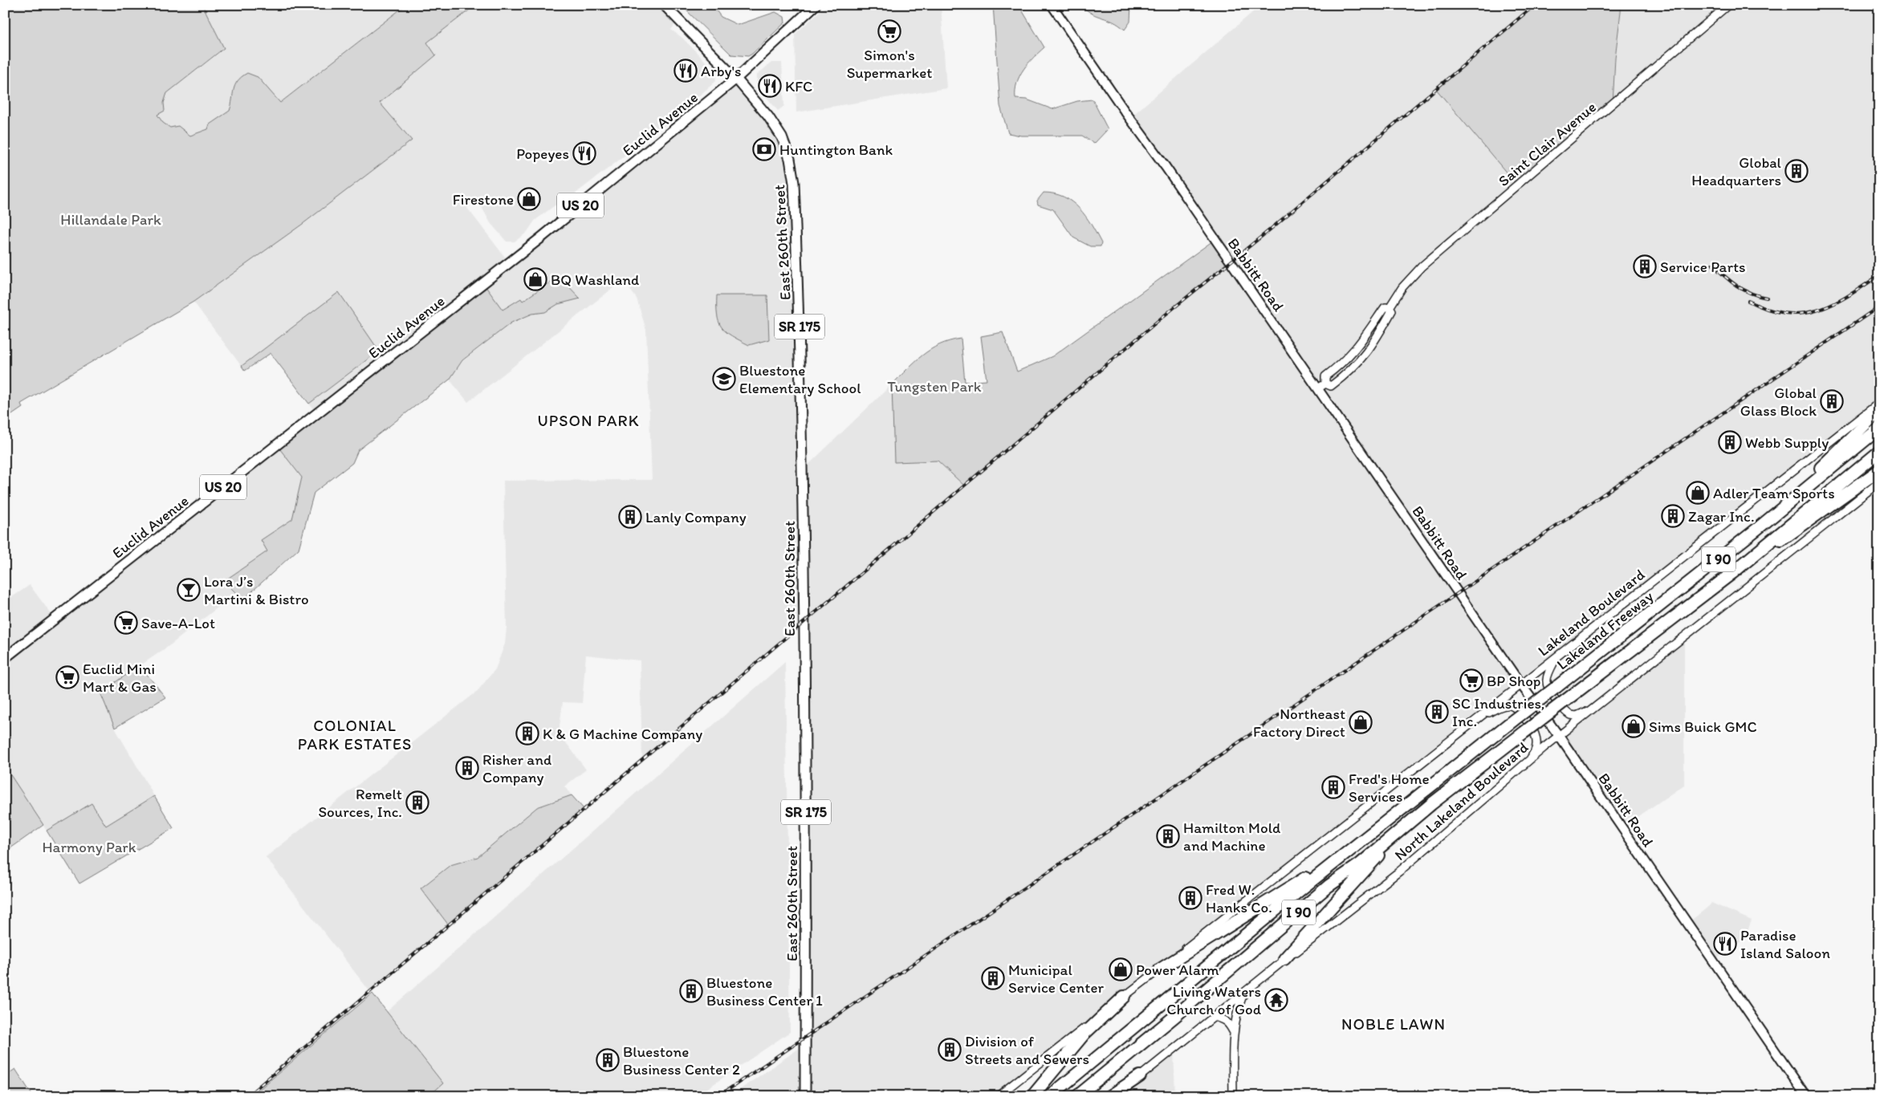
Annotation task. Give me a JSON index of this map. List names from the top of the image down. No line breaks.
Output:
{"streets":{"highway":["I 90","Lakeland Freeway"],"main road":["Euclid Avenue","US 20","East 260th Street","Babbitt Road","SR 175"],"street":["Saint Clair Avenue","Lakeland Boulevard","North Lakeland Boulevard"]},"crossings":[["Euclid Avenue","East 260th Street"],["Euclid Avenue","SR 175"],["Saint Clair Avenue","Babbitt Road"],["East 260th Street","SR 175"],["Babbitt Road","Lakeland Boulevard"],["Babbitt Road","North Lakeland Boulevard"]],"districts":["UPSON PARK","COLONIAL PARK ESTATES","NOBLE LAWN"],"parks":["Hillandale Park","Tungsten Park","Harmony Park"],"places":{"supermarket":["Simon's Supermarket","Save-A-Lot","Euclid Mini Mart & Gas","BP Shop"],"restaurant":["Arby's","KFC","Popeyes","Paradise Island Saloon"],"bank":["Huntington Bank"],"building":["Global Headquarters","Service Parts","Global Glass Block","Webb Supply","Zagar Inc.","Lanly Company","SC Industries, Inc.","K & G Machine Company","Risher and Company","Fred's Home Services","Remelt Sources, Inc.","Hamilton Mold and Machine","Fred W. Hanks Co.","Municipal Service Center","Bluestone Business Center 1","Division of Streets and Sewers","Bluestone Business Center 2"],"shop":["Firestone","BQ Washland","Adler Team Sports","Northeast Factory Direct","Sims Buick GMC","Power Alarm"],"school or university":["Bluestone Elementary School"],"bar":["Lora J’s Martini & Bistro"],"temple":["Living Waters Church of God"]}}
